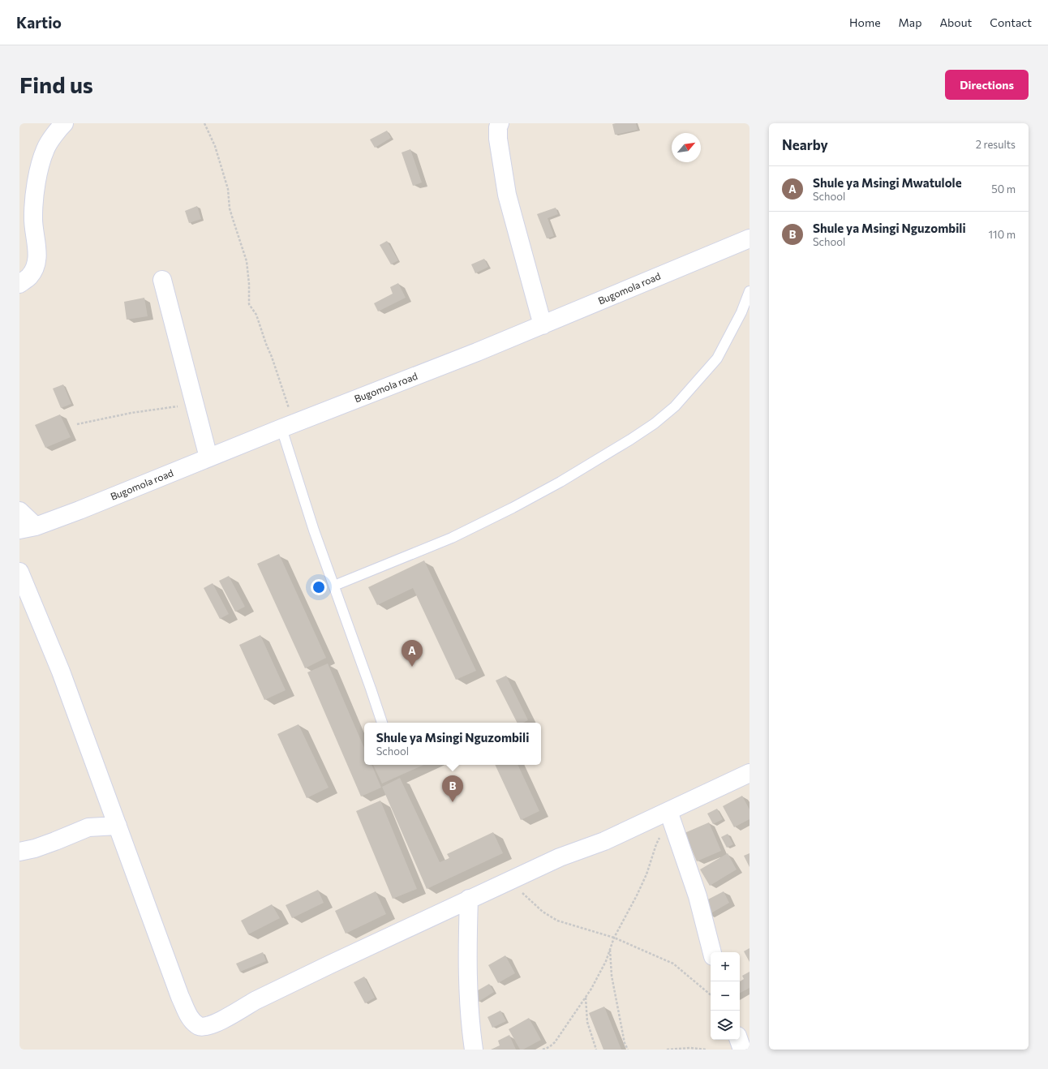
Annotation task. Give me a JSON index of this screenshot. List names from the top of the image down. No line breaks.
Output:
{"streets":{"street":["Bugomola road"]},"north":"top right","page":{"header":"Kartio","nav":["Home","Map","About","Contact"],"buttons":"Directions","title":"Find us","heading":["Nearby","2 results"],"list":[{"mark":"A","name":"Shule ya Msingi Mwatulole","note":"School","value":"50 m"},{"mark":"B","name":"Shule ya Msingi Nguzombili","note":"School","value":"110 m"}],"pins":["A","B"],"popup":["Shule ya Msingi Nguzombili","School"],"map_buttons":["+","−"]}}
